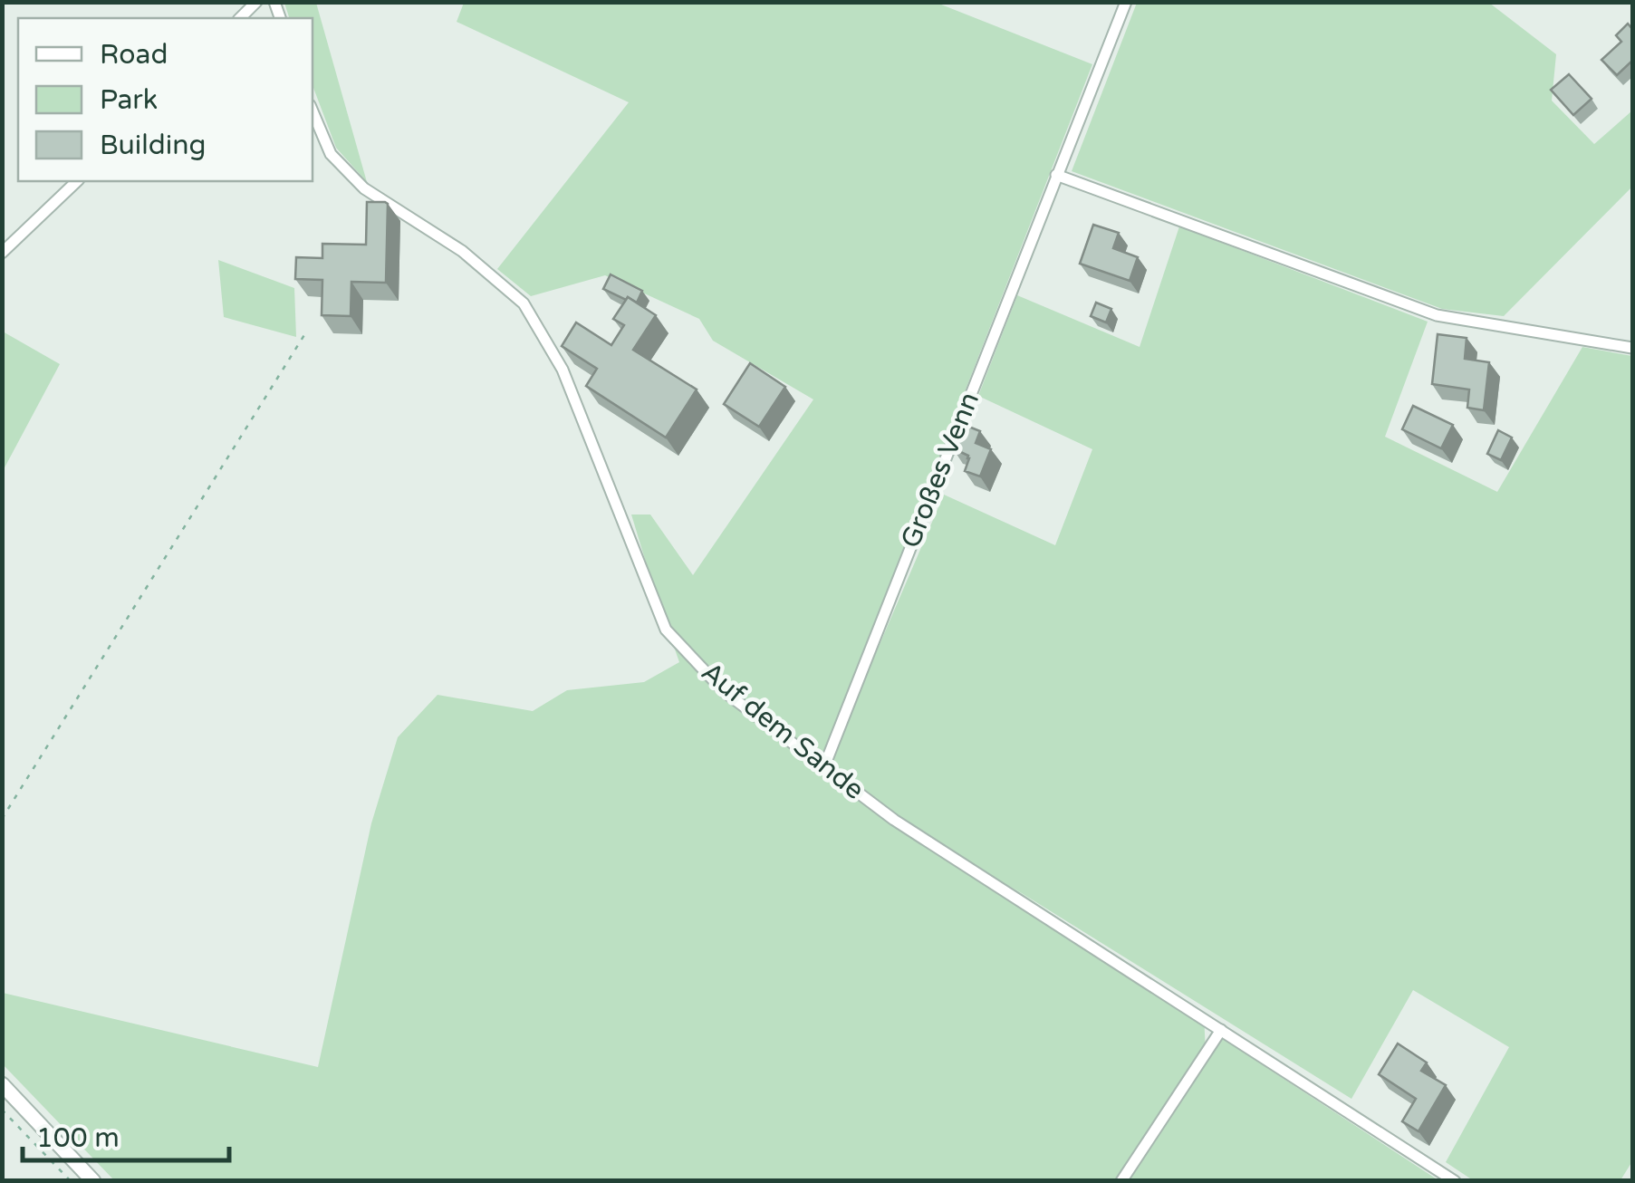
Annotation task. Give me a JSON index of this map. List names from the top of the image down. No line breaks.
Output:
{"streets":{"street":["Großes Venn","Auf dem Sande"]},"crossings":[["Großes Venn","Auf dem Sande"]],"legend":["Road","Park","Building"],"scale_bar":"100 m"}
